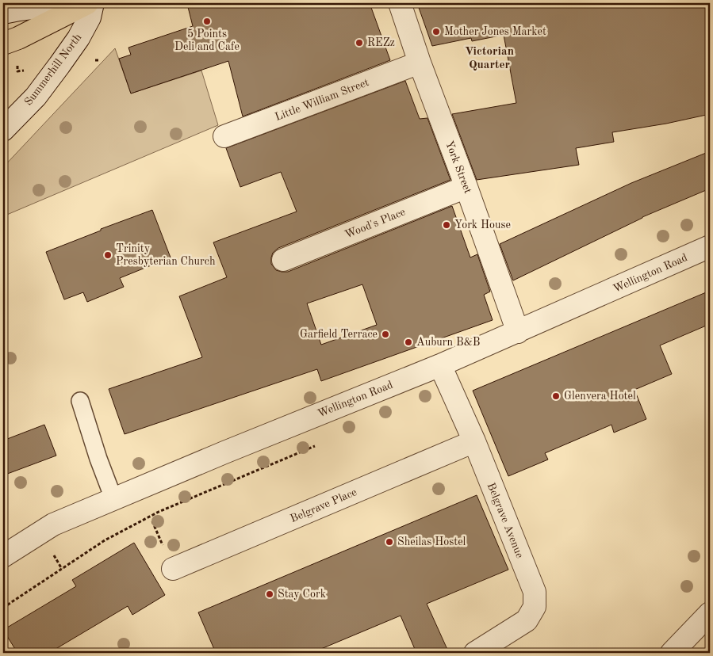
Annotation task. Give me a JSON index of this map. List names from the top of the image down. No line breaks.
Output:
{"streets":{"street":["Summerhill North","Little William Street","York Street","Wood's Place","Wellington Road","Belgrave Place","Belgrave Avenue"]},"crossings":[["Little William Street","York Street"],["York Street","Wood's Place"],["York Street","Wellington Road"],["Wellington Road","Belgrave Avenue"],["Belgrave Place","Belgrave Avenue"]],"districts":["Victorian Quarter"],"places":["5 Points Deli and Cafe","Mother Jones Market","REZz","York House","Trinity Presbyterian Church","Garfield Terrace","Auburn B&B","Glenvera Hotel","Sheilas Hostel","Stay Cork"]}
